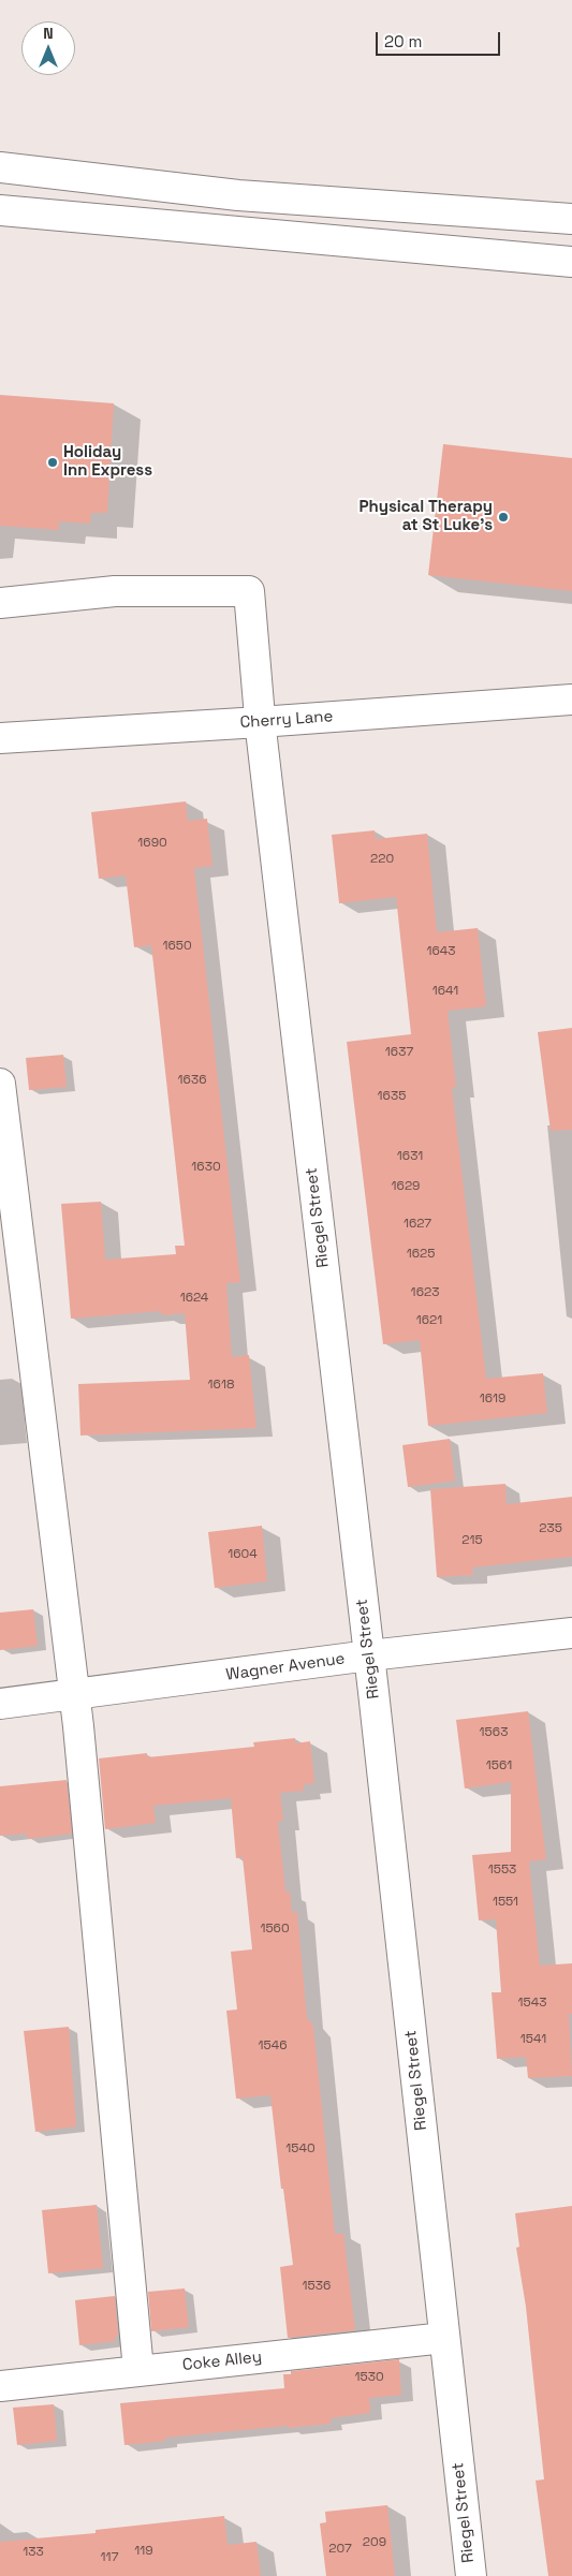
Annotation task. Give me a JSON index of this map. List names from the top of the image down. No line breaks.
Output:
{"streets":{"main road":["Cherry Lane","Riegel Street","Wagner Avenue","Coke Alley"]},"crossings":[["Cherry Lane","Riegel Street"],["Riegel Street","Wagner Avenue"],["Riegel Street","Coke Alley"]],"places":["Holiday Inn Express","Physical Therapy at St Luke's"],"house_numbers":["1690","220","1650","1643","1641","1637","1636","1635","1631","1630","1629","1627","1625","1623","1624","1621","1618","1619","235","215","1604","1563","1561","1553","1551","1560","1543","1541","1546","1540","1536","1530","209","207","119","133","117"],"scale_bar":"20 m","north":"top"}
